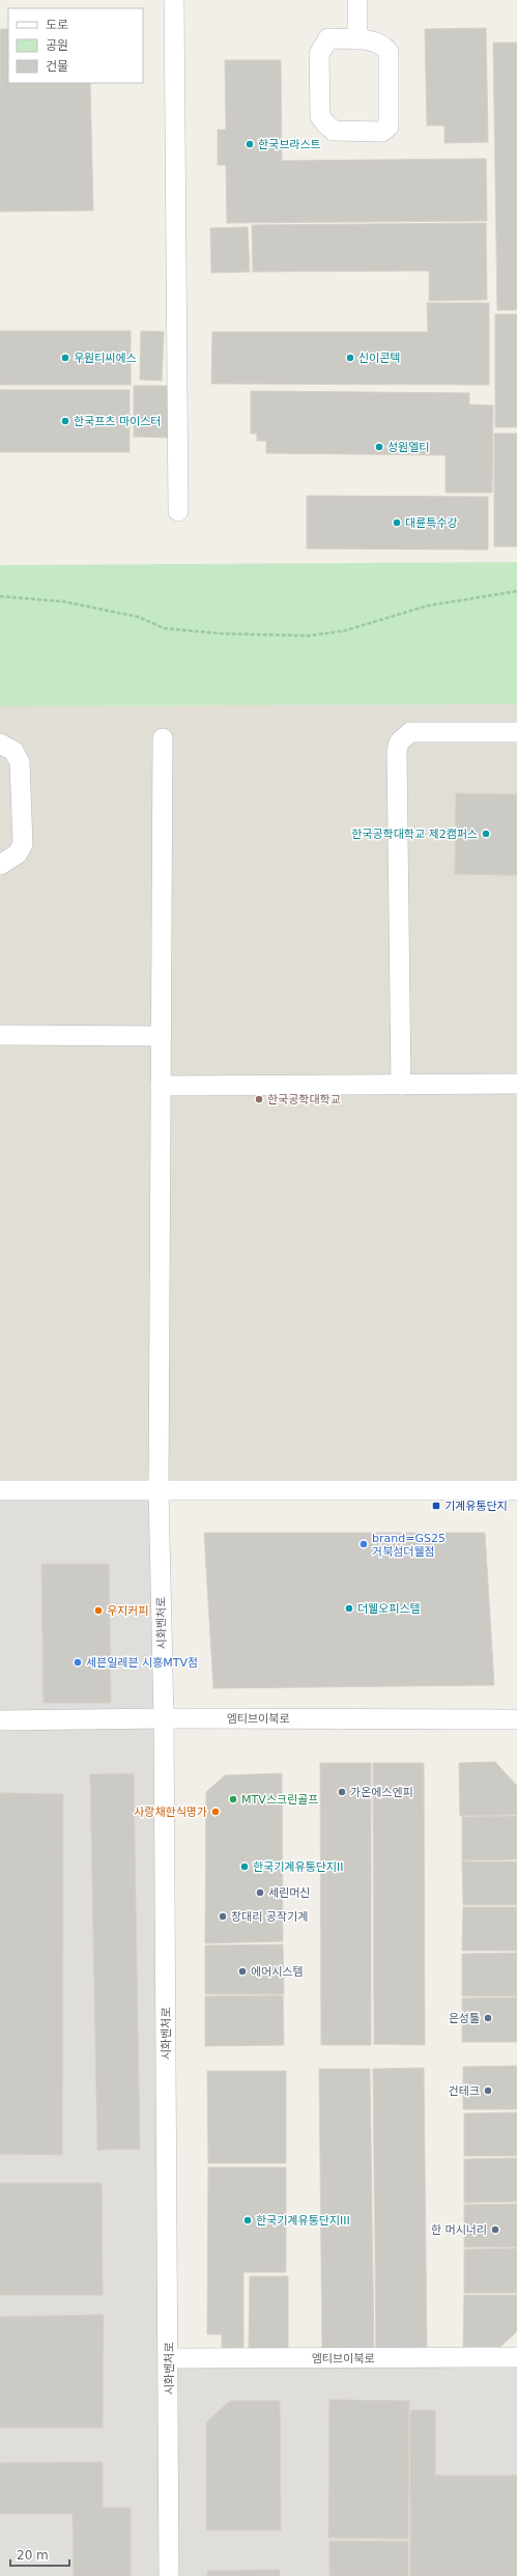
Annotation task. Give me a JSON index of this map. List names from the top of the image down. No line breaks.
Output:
{"streets":{"street":["시화벤처로","엠티브이북로"]},"crossings":[["시화벤처로","엠티브이북로"]],"places":{"other":["한국브라스트","우원티씨에스","신이콘텍","한국프츠 마이스터","성원엘티","대륜특수강","한국공학대학교 제2캠퍼스","한국공학대학교","brand=GS25 거북섬더웰점","더웰오피스텔","우지커피","세븐일레븐 시흥MTV점","가온에스엔피","MTV스크린골프","사랑채한식명가","한국기계유통단지II","세린머신","창대리 공작기계","에어시스템","은성툴","건테크","한국기계유통단지III","한 머시너리"],"transit":["기계유통단지"]},"legend":["도로","공원","건물"],"scale_bar":"20 m"}
